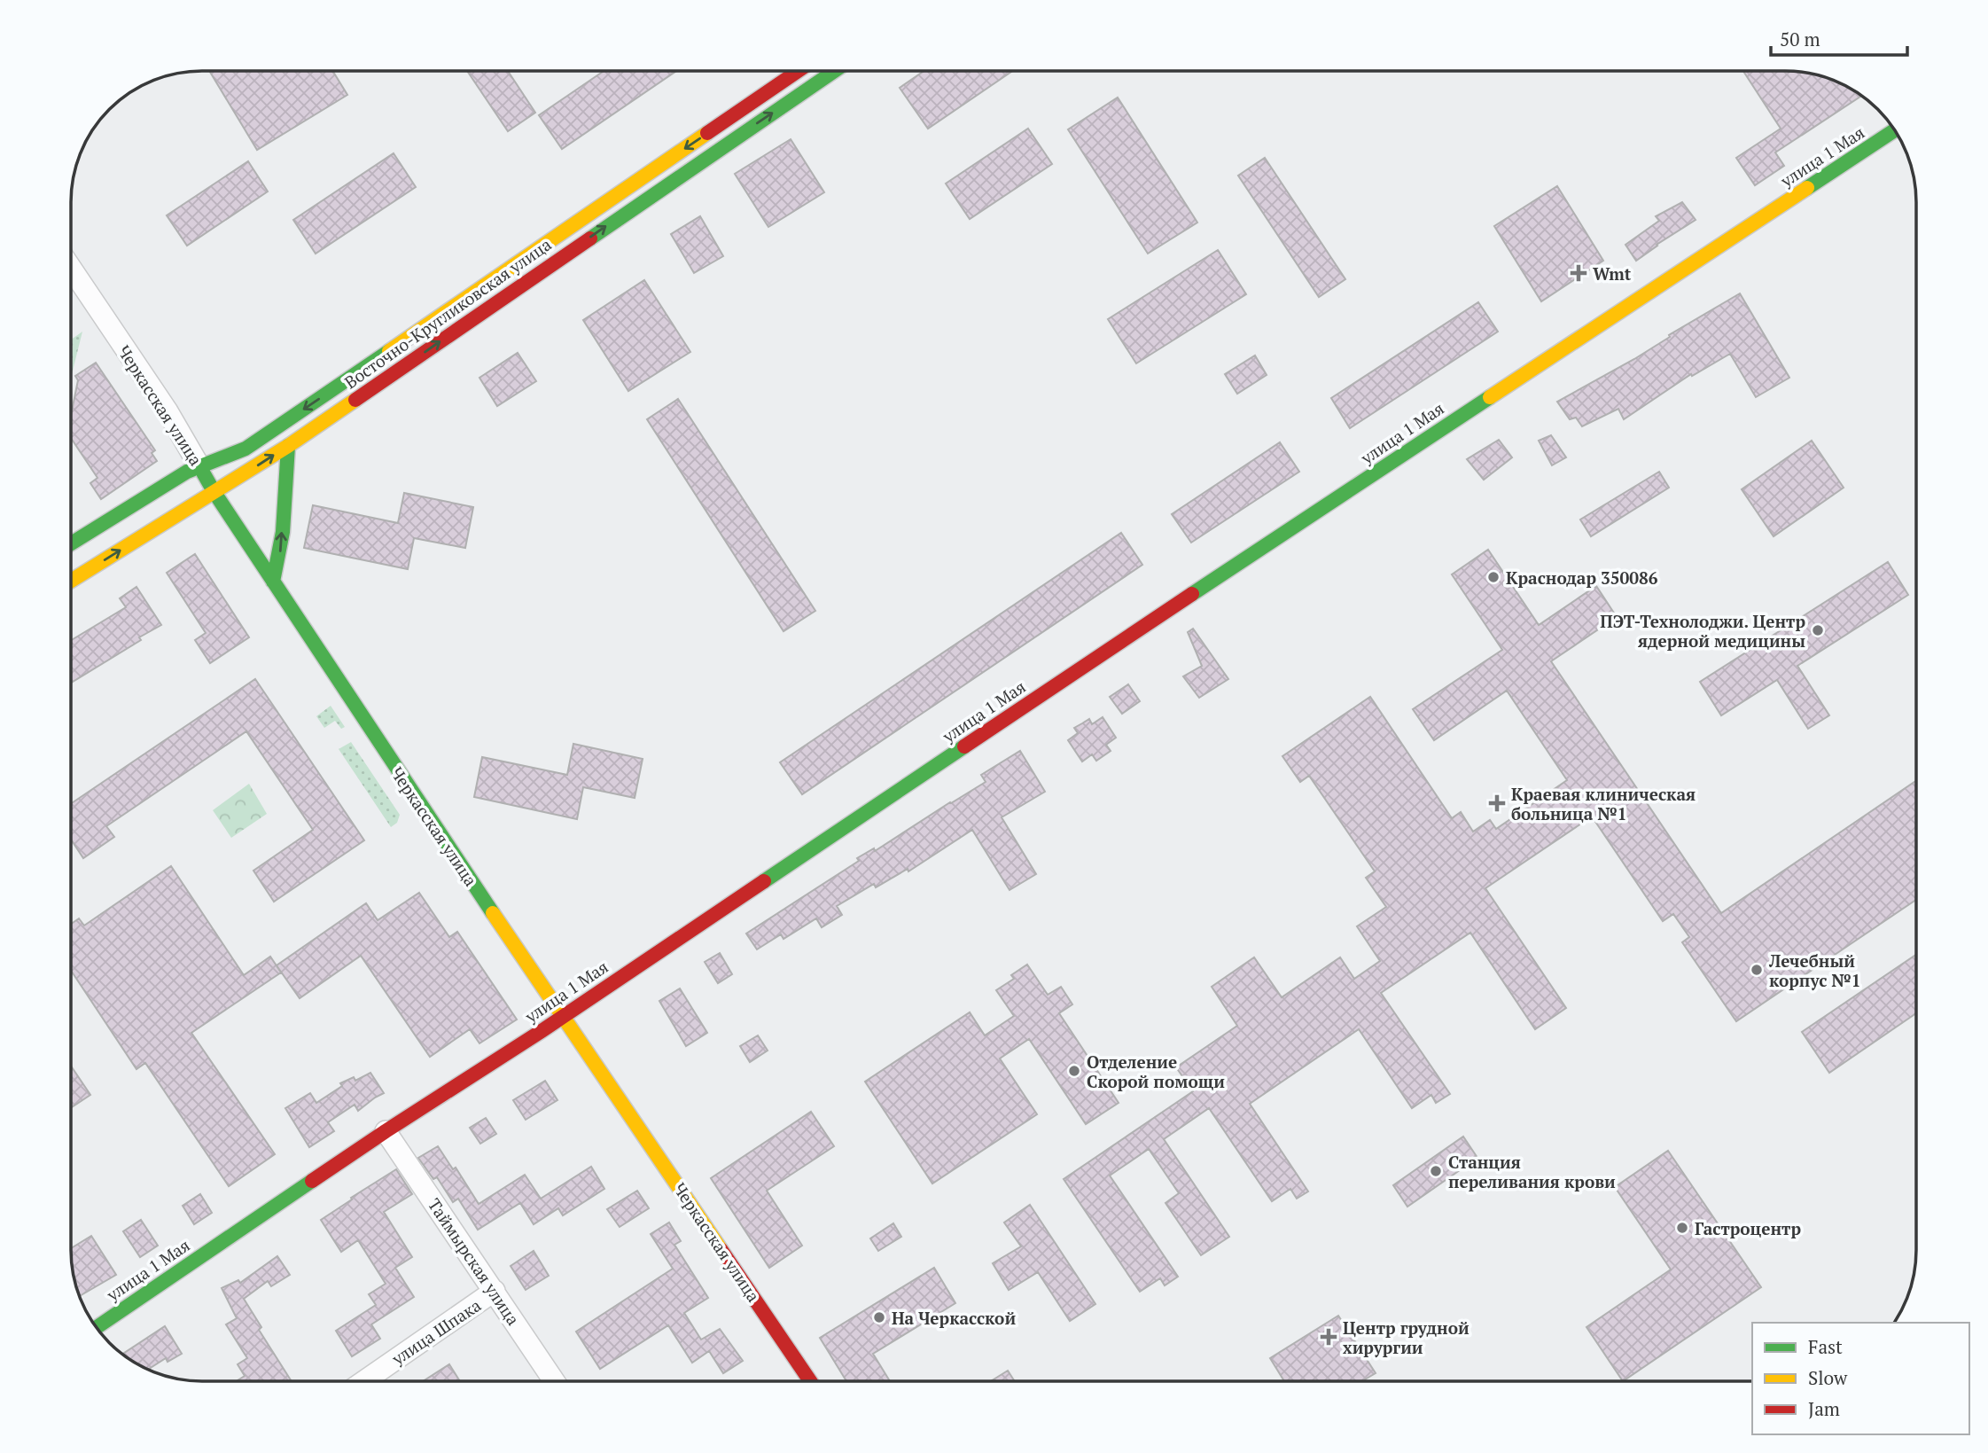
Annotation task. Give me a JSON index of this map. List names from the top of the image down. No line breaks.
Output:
{"streets":{"street":["улица 1 Мая","Восточно-Кругликовская улица","Черкасская улица","Таймырская улица","улица Шпака"]},"crossings":[["улица 1 Мая","Черкасская улица"],["улица 1 Мая","Таймырская улица"],["Восточно-Кругликовская улица","Черкасская улица"],["Таймырская улица","улица Шпака"]],"places":{"health":["Wmt","Краевая клиническая больница №1","Центр грудной хирургии"],"other":["Краснодар 350086","ПЭТ-Технолоджи. Центр ядерной медицины","Лечебный корпус №1","Отделение Скорой помощи","Станция переливания крови","Гастроцентр","На Черкасской"]},"legend":["Fast","Slow","Jam"],"scale_bar":"50 m"}
